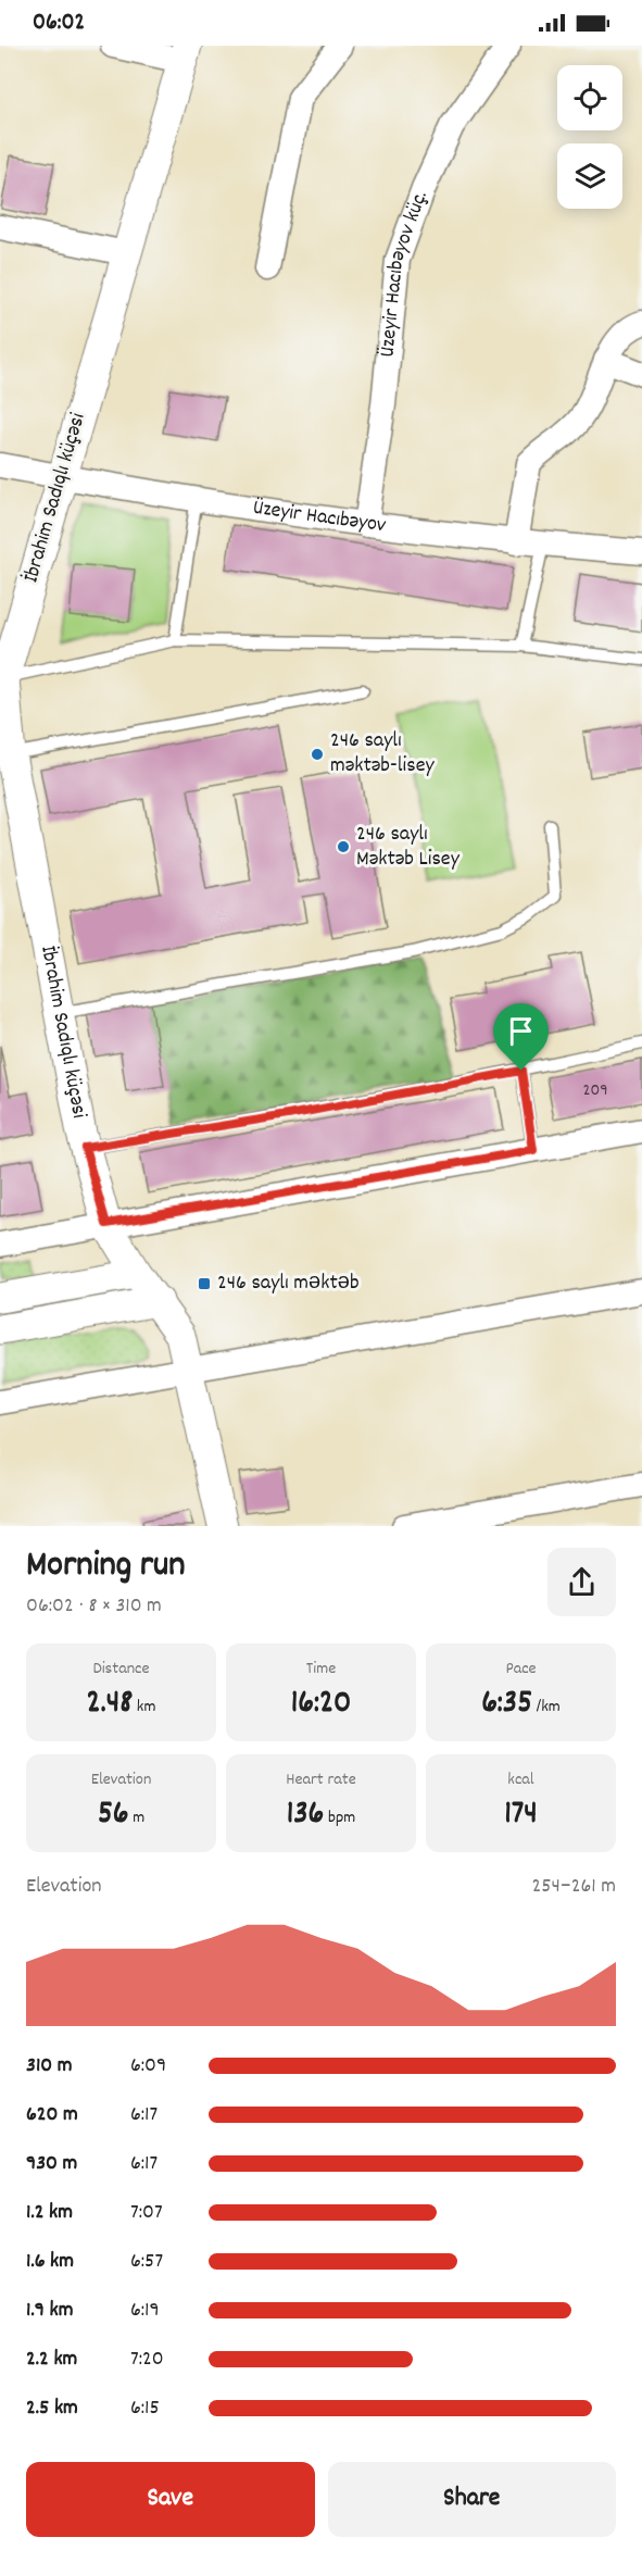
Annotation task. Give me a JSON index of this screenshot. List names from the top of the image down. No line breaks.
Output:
{"streets":{"street":["Üzeyir Hacıbəyov küç.","İbrahim Sadıqlı küçəsi","Üzeyir Hacıbəyov"]},"crossings":[["Üzeyir Hacıbəyov küç.","Üzeyir Hacıbəyov"],["İbrahim Sadıqlı küçəsi","Üzeyir Hacıbəyov"]],"places":{"other":["246 saylı məktəb-lisey","246 saylı Məktəb Lisey"],"transit":["246 saylı mәktәb"]},"house_numbers":["209"],"page":{"status":"06:02","heading":["Morning run","06:02 · 8 × 310 m"],"stats":[["Distance","2.48 km"],["Time","16:20"],["Pace","6:35 /km"],["Elevation","56 m"],["Heart rate","136 bpm"],["kcal","174"]],"chart":["Elevation","254–261 m"],"list":[{"name":"310 m","note":"6:09"},{"name":"620 m","note":"6:17"},{"name":"930 m","note":"6:17"},{"name":"1.2 km","note":"7:07"},{"name":"1.6 km","note":"6:57"},{"name":"1.9 km","note":"6:19"},{"name":"2.2 km","note":"7:20"},{"name":"2.5 km","note":"6:15"}],"buttons":["Save","Share"]}}
